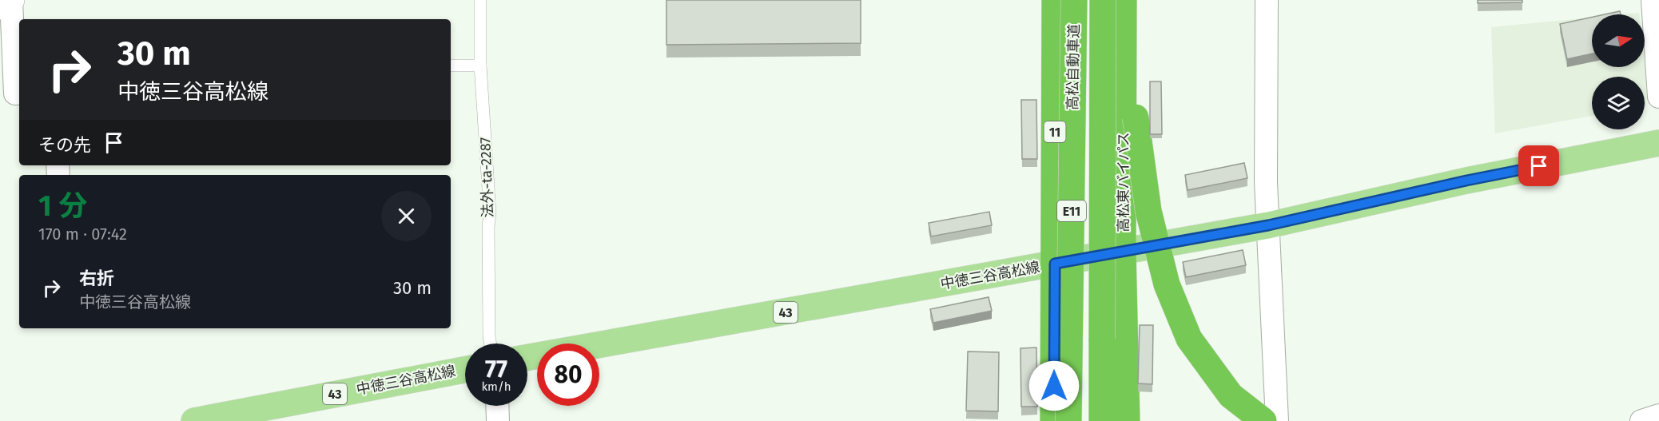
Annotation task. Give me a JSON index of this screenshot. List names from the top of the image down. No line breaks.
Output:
{"streets":{"highway":["高松自動車道","11","高松東バイパス","E11"],"main road":["中徳三谷高松線","43"],"lane":["法外-ta-2287"]},"crossings":[["11","中徳三谷高松線"],["高松東バイパス","中徳三谷高松線"]],"north":"right","page":{"turn":["30 m","中徳三谷高松線"],"then":"その先","heading":["1 分","170 m · 07:42"],"list":[{"name":"右折","note":"中徳三谷高松線","value":"30 m"}],"speed":"77 km/h","limit":"80"}}
